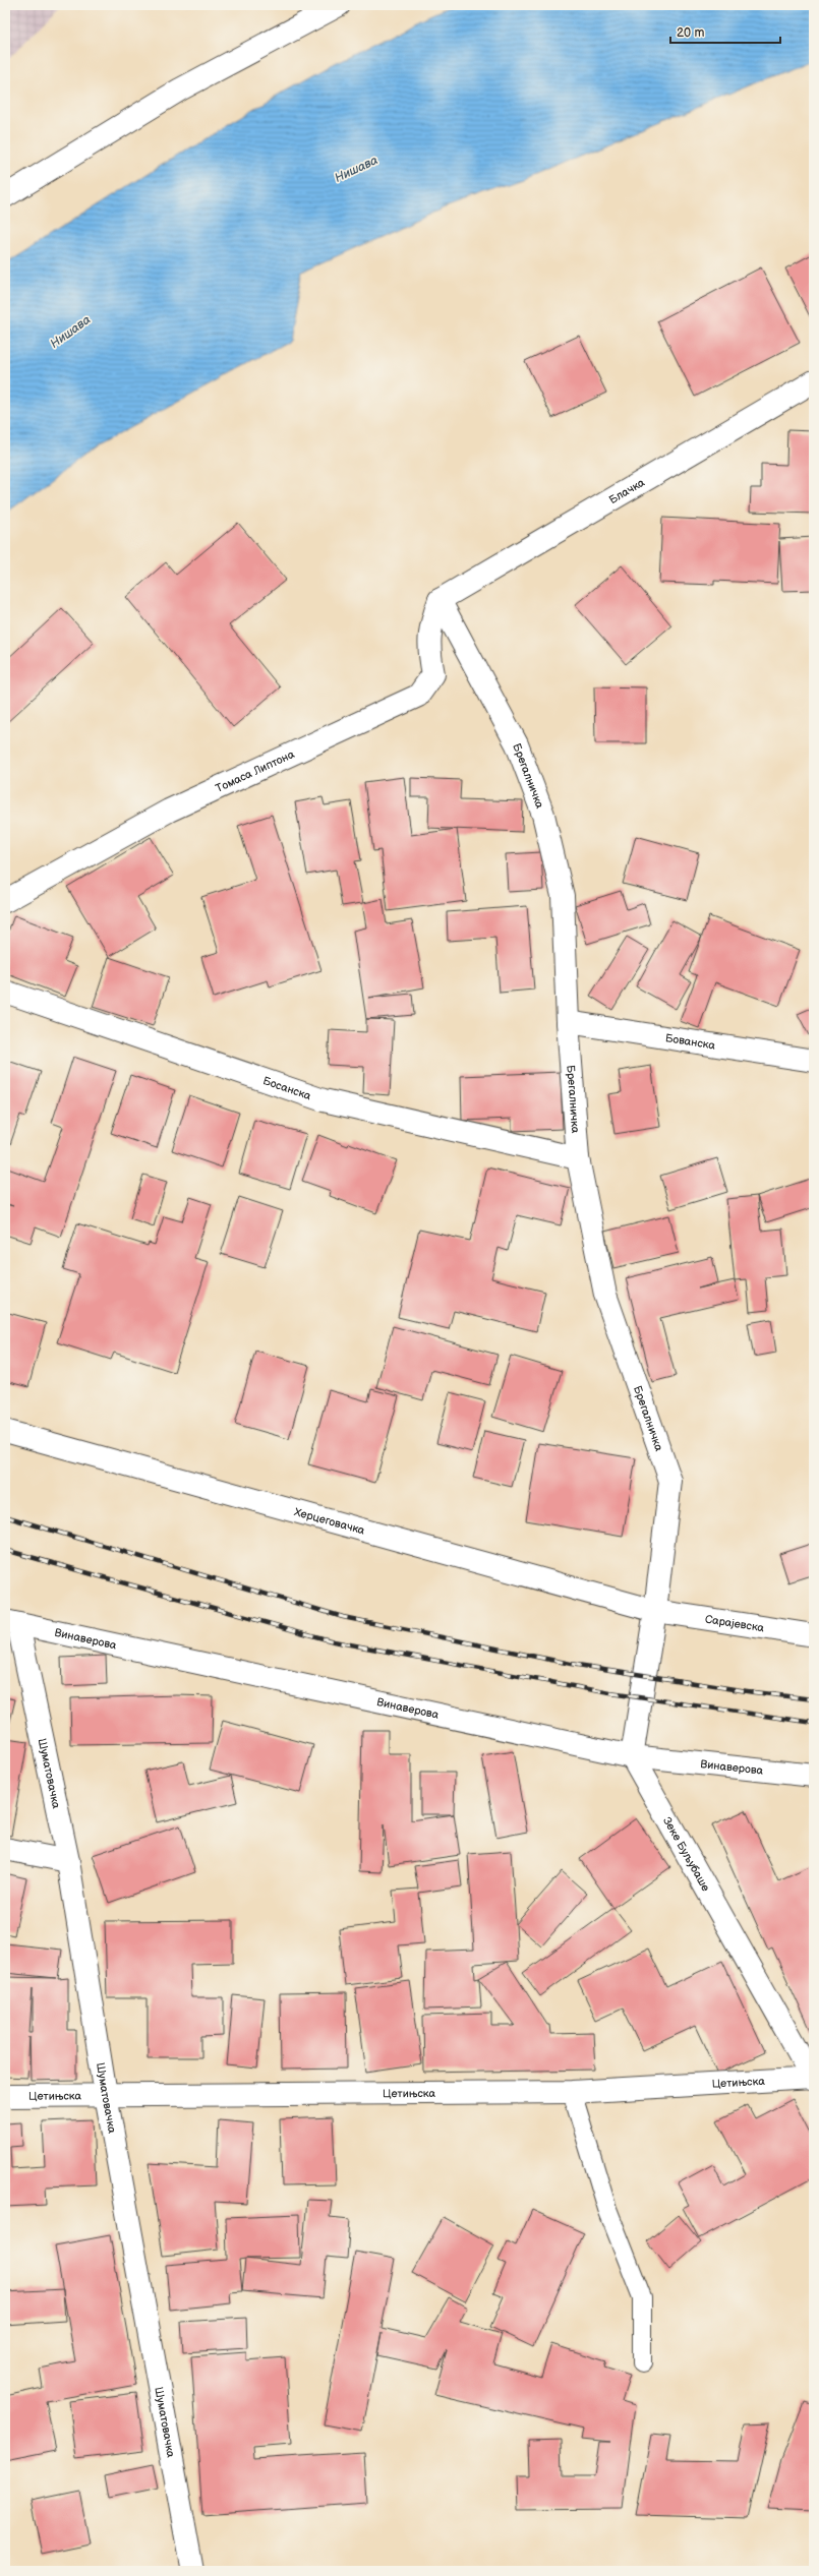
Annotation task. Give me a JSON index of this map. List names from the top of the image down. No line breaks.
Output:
{"streets":{"street":["Блачка","Томаса Липтона","Брегалничка","Бованска","Босанска","Херцеговачка","Сарајевска","Винаверова","Шуматовачка","Зеке Буљубаше","Цетињска"]},"crossings":[["Блачка","Томаса Липтона"],["Блачка","Брегалничка"],["Томаса Липтона","Брегалничка"],["Брегалничка","Бованска"],["Брегалничка","Босанска"],["Брегалничка","Херцеговачка"],["Брегалничка","Сарајевска"],["Херцеговачка","Сарајевска"],["Винаверова","Шуматовачка"],["Винаверова","Зеке Буљубаше"],["Шуматовачка","Цетињска"],["Зеке Буљубаше","Цетињска"]],"water":["Нишава"],"scale_bar":"20 m"}
